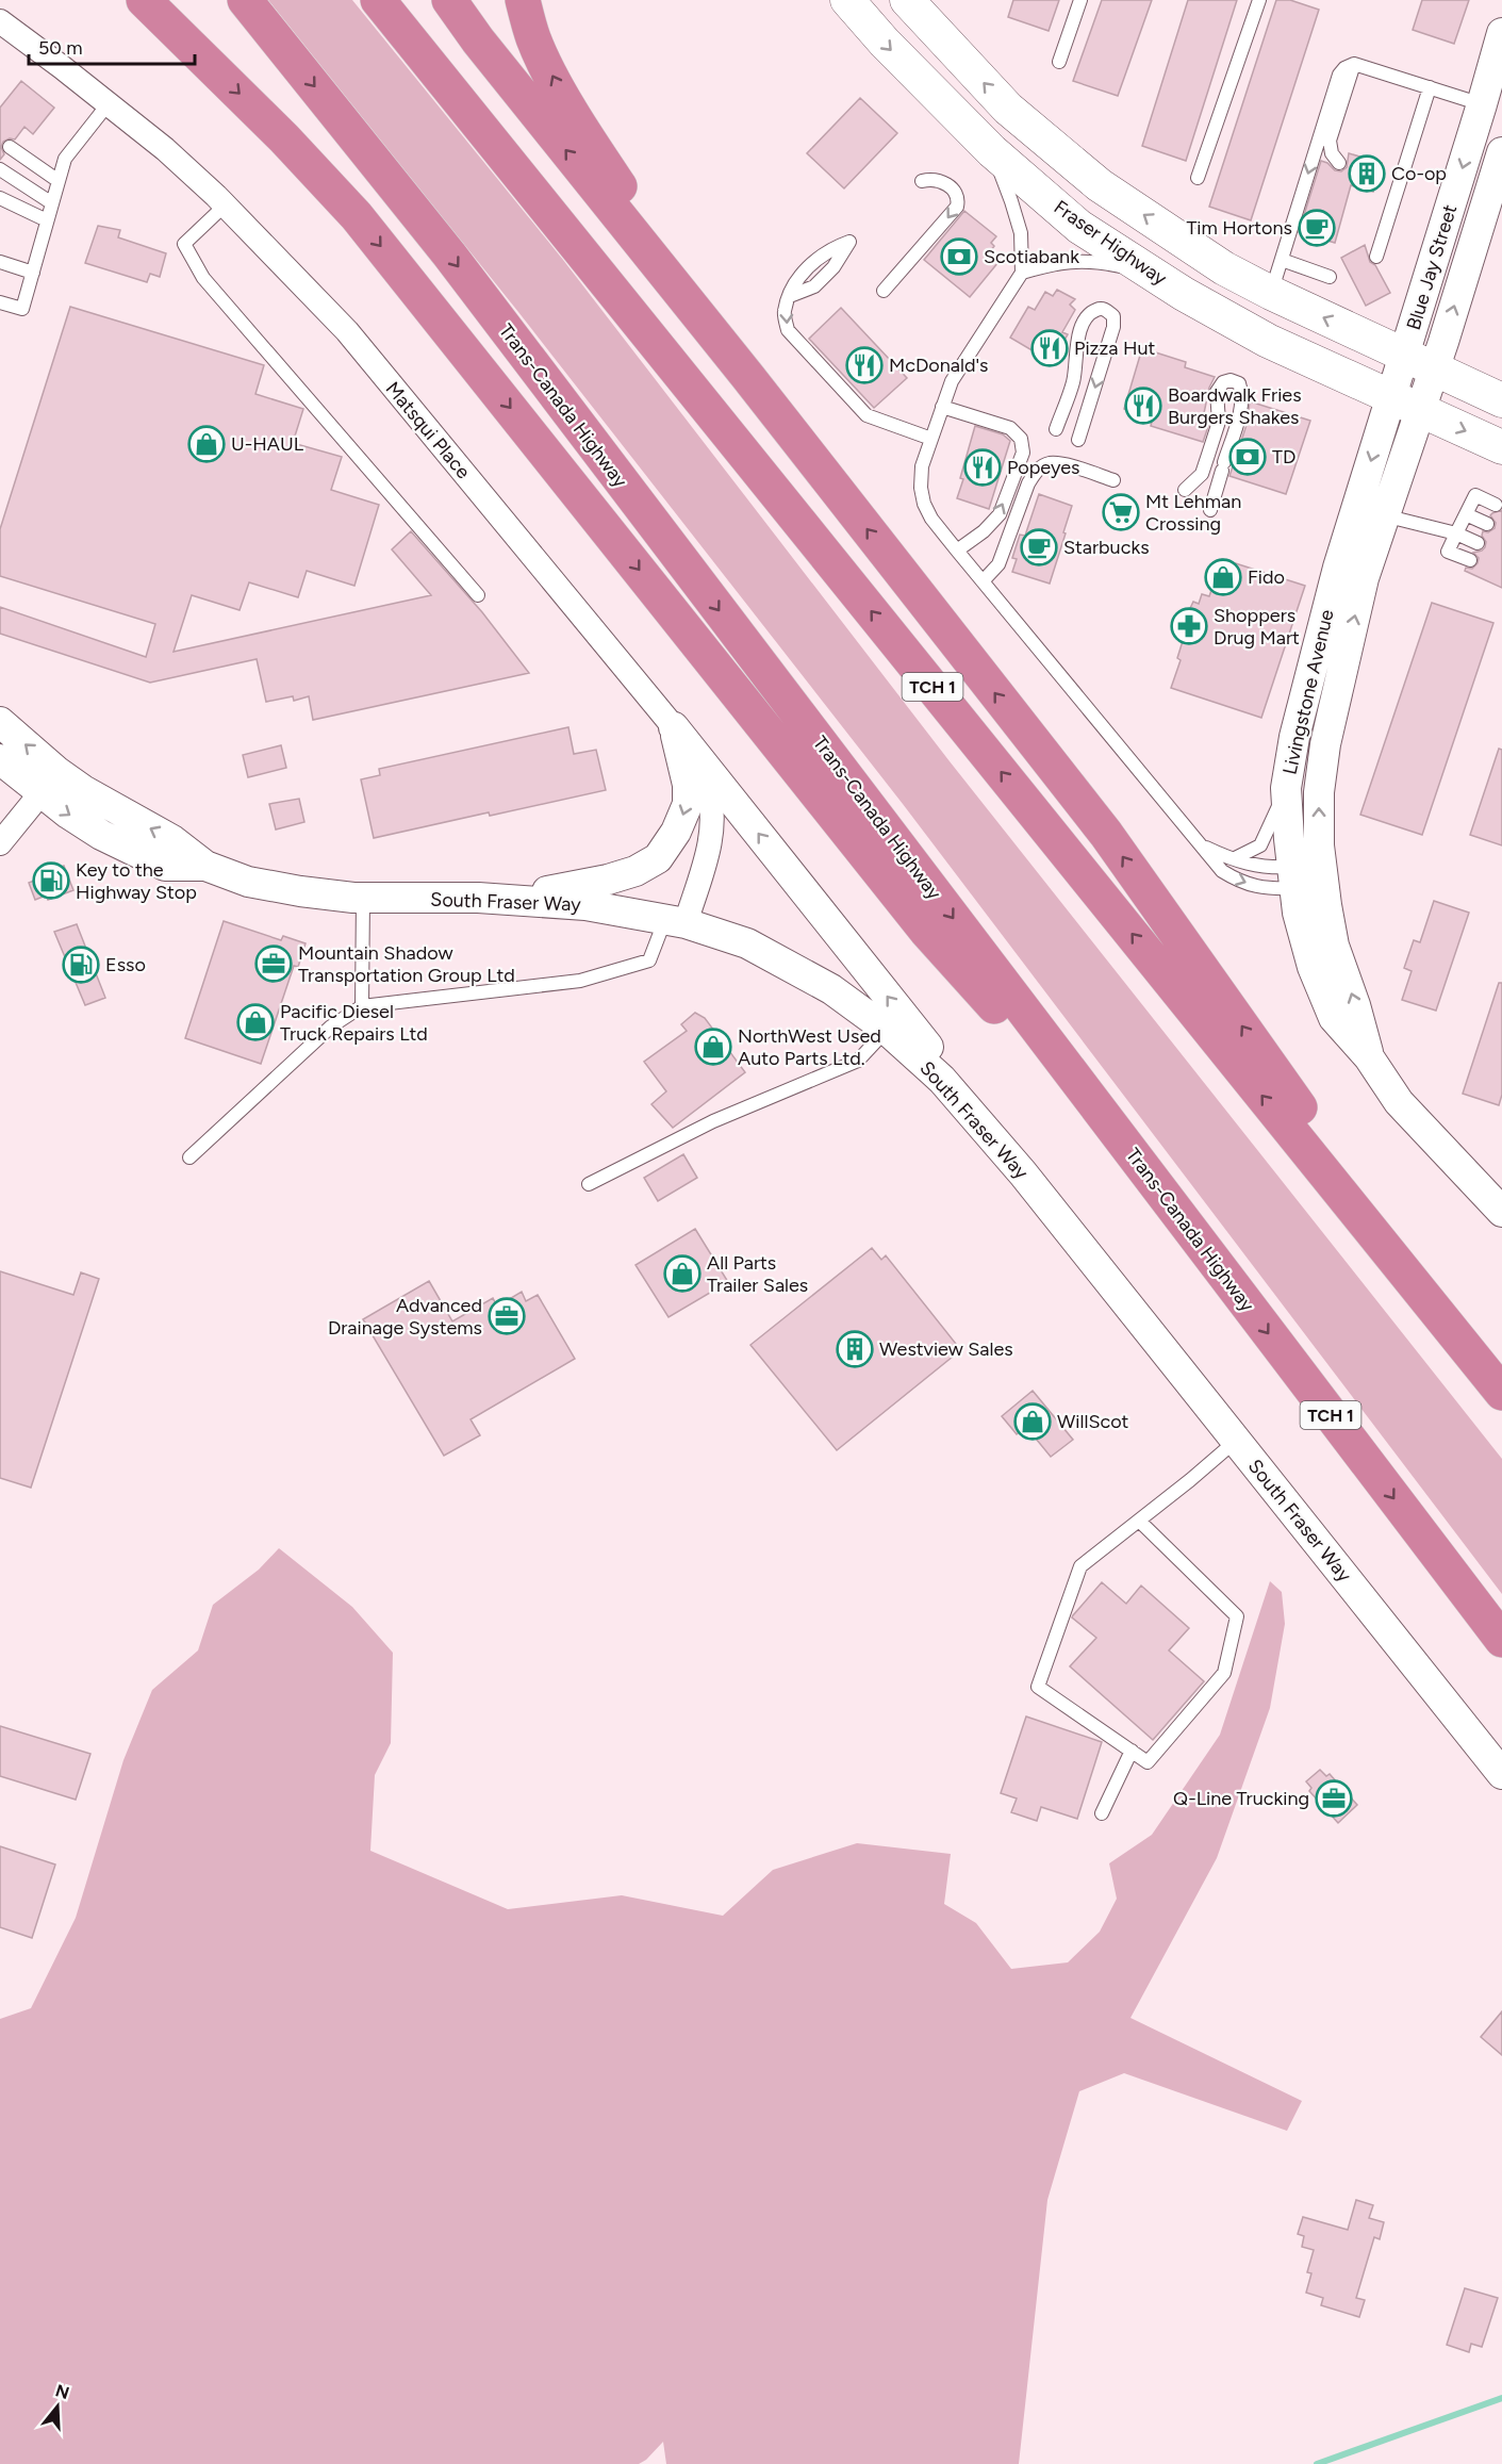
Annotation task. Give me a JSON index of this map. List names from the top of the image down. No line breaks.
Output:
{"streets":{"highway":["Trans-Canada Highway","TCH 1"],"main road":["Fraser Highway"],"street":["Blue Jay Street","Matsqui Place","Livingstone Avenue","South Fraser Way"]},"crossings":[["Fraser Highway","Blue Jay Street"],["Fraser Highway","Livingstone Avenue"],["Blue Jay Street","Livingstone Avenue"],["Matsqui Place","South Fraser Way"]],"places":{"building":["Co-op","Westview Sales"],"cafe":["Tim Hortons","Starbucks"],"bank":["Scotiabank","TD"],"restaurant":["Pizza Hut","McDonald's","Boardwalk Fries Burgers Shakes","Popeyes"],"shop":["U-HAUL","Fido","Pacific Diesel Truck Repairs Ltd","NorthWest Used Auto Parts Ltd.","All Parts Trailer Sales","WillScot"],"supermarket":["Mt Lehman Crossing"],"pharmacy":["Shoppers Drug Mart"],"fuel station":["Key to the Highway Stop","Esso"],"office":["Mountain Shadow Transportation Group Ltd","Advanced Drainage Systems","Q-Line Trucking"]},"scale_bar":"50 m","north":"top"}
